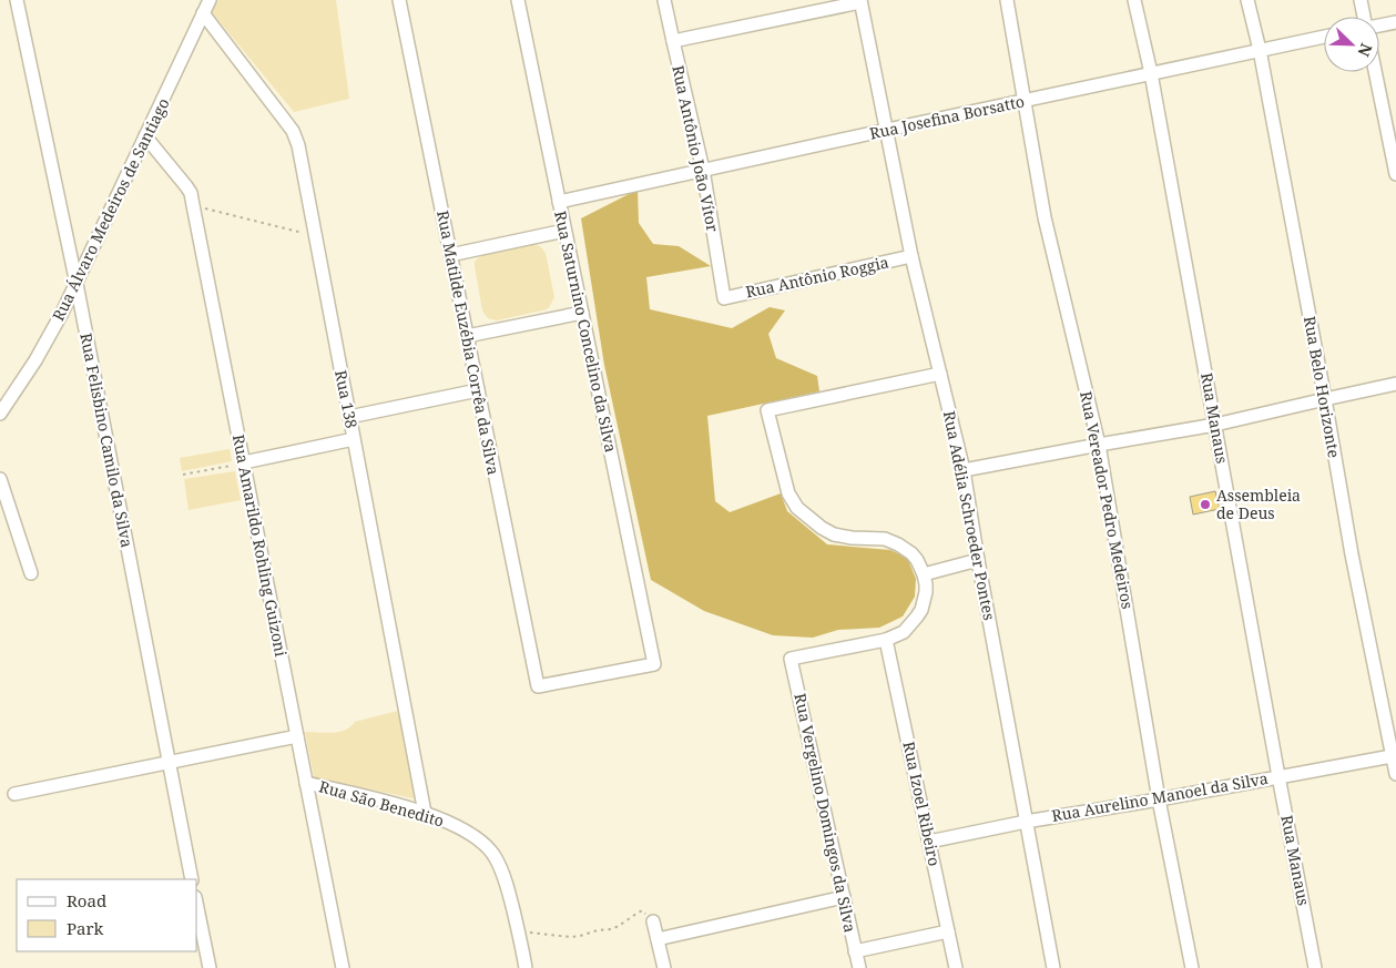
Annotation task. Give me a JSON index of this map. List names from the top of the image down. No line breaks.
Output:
{"streets":{"street":["Rua Josefina Borsatto","Rua Antônio João Vítor","Rua Álvaro Medeiros de Santiago","Rua Antônio Roggia","Rua Saturnino Concelino da Silva","Rua Matilde Euzébia Corrêa da Silva","Rua Belo Horizonte","Rua 138","Rua Manaus","Rua Felisbino Camilo da Silva","Rua Vereador Pedro Medeiros","Rua Adélia Schroeder Pontes","Rua Amarildo Rohling Guizoni","Rua Aurelino Manoel da Silva","Rua São Benedito","Rua Izoel Ribeiro","Rua Vergelino Domingos da Silva"]},"crossings":[["Rua Josefina Borsatto","Rua Antônio João Vítor"],["Rua Josefina Borsatto","Rua Saturnino Concelino da Silva"],["Rua Josefina Borsatto","Rua Belo Horizonte"],["Rua Josefina Borsatto","Rua Manaus"],["Rua Josefina Borsatto","Rua Vereador Pedro Medeiros"],["Rua Josefina Borsatto","Rua Adélia Schroeder Pontes"],["Rua Antônio João Vítor","Rua Antônio Roggia"],["Rua Álvaro Medeiros de Santiago","Rua 138"],["Rua Álvaro Medeiros de Santiago","Rua Felisbino Camilo da Silva"],["Rua Álvaro Medeiros de Santiago","Rua Amarildo Rohling Guizoni"],["Rua Antônio Roggia","Rua Adélia Schroeder Pontes"],["Rua Saturnino Concelino da Silva","Rua Matilde Euzébia Corrêa da Silva"],["Rua Belo Horizonte","Rua Aurelino Manoel da Silva"],["Rua 138","Rua São Benedito"],["Rua Manaus","Rua Aurelino Manoel da Silva"],["Rua Vereador Pedro Medeiros","Rua Aurelino Manoel da Silva"],["Rua Adélia Schroeder Pontes","Rua Aurelino Manoel da Silva"],["Rua Amarildo Rohling Guizoni","Rua São Benedito"],["Rua Aurelino Manoel da Silva","Rua Izoel Ribeiro"],["Rua Izoel Ribeiro","Rua Vergelino Domingos da Silva"]],"places":["Assembleia de Deus"],"legend":["Road","Park"],"north":"bottom right"}
